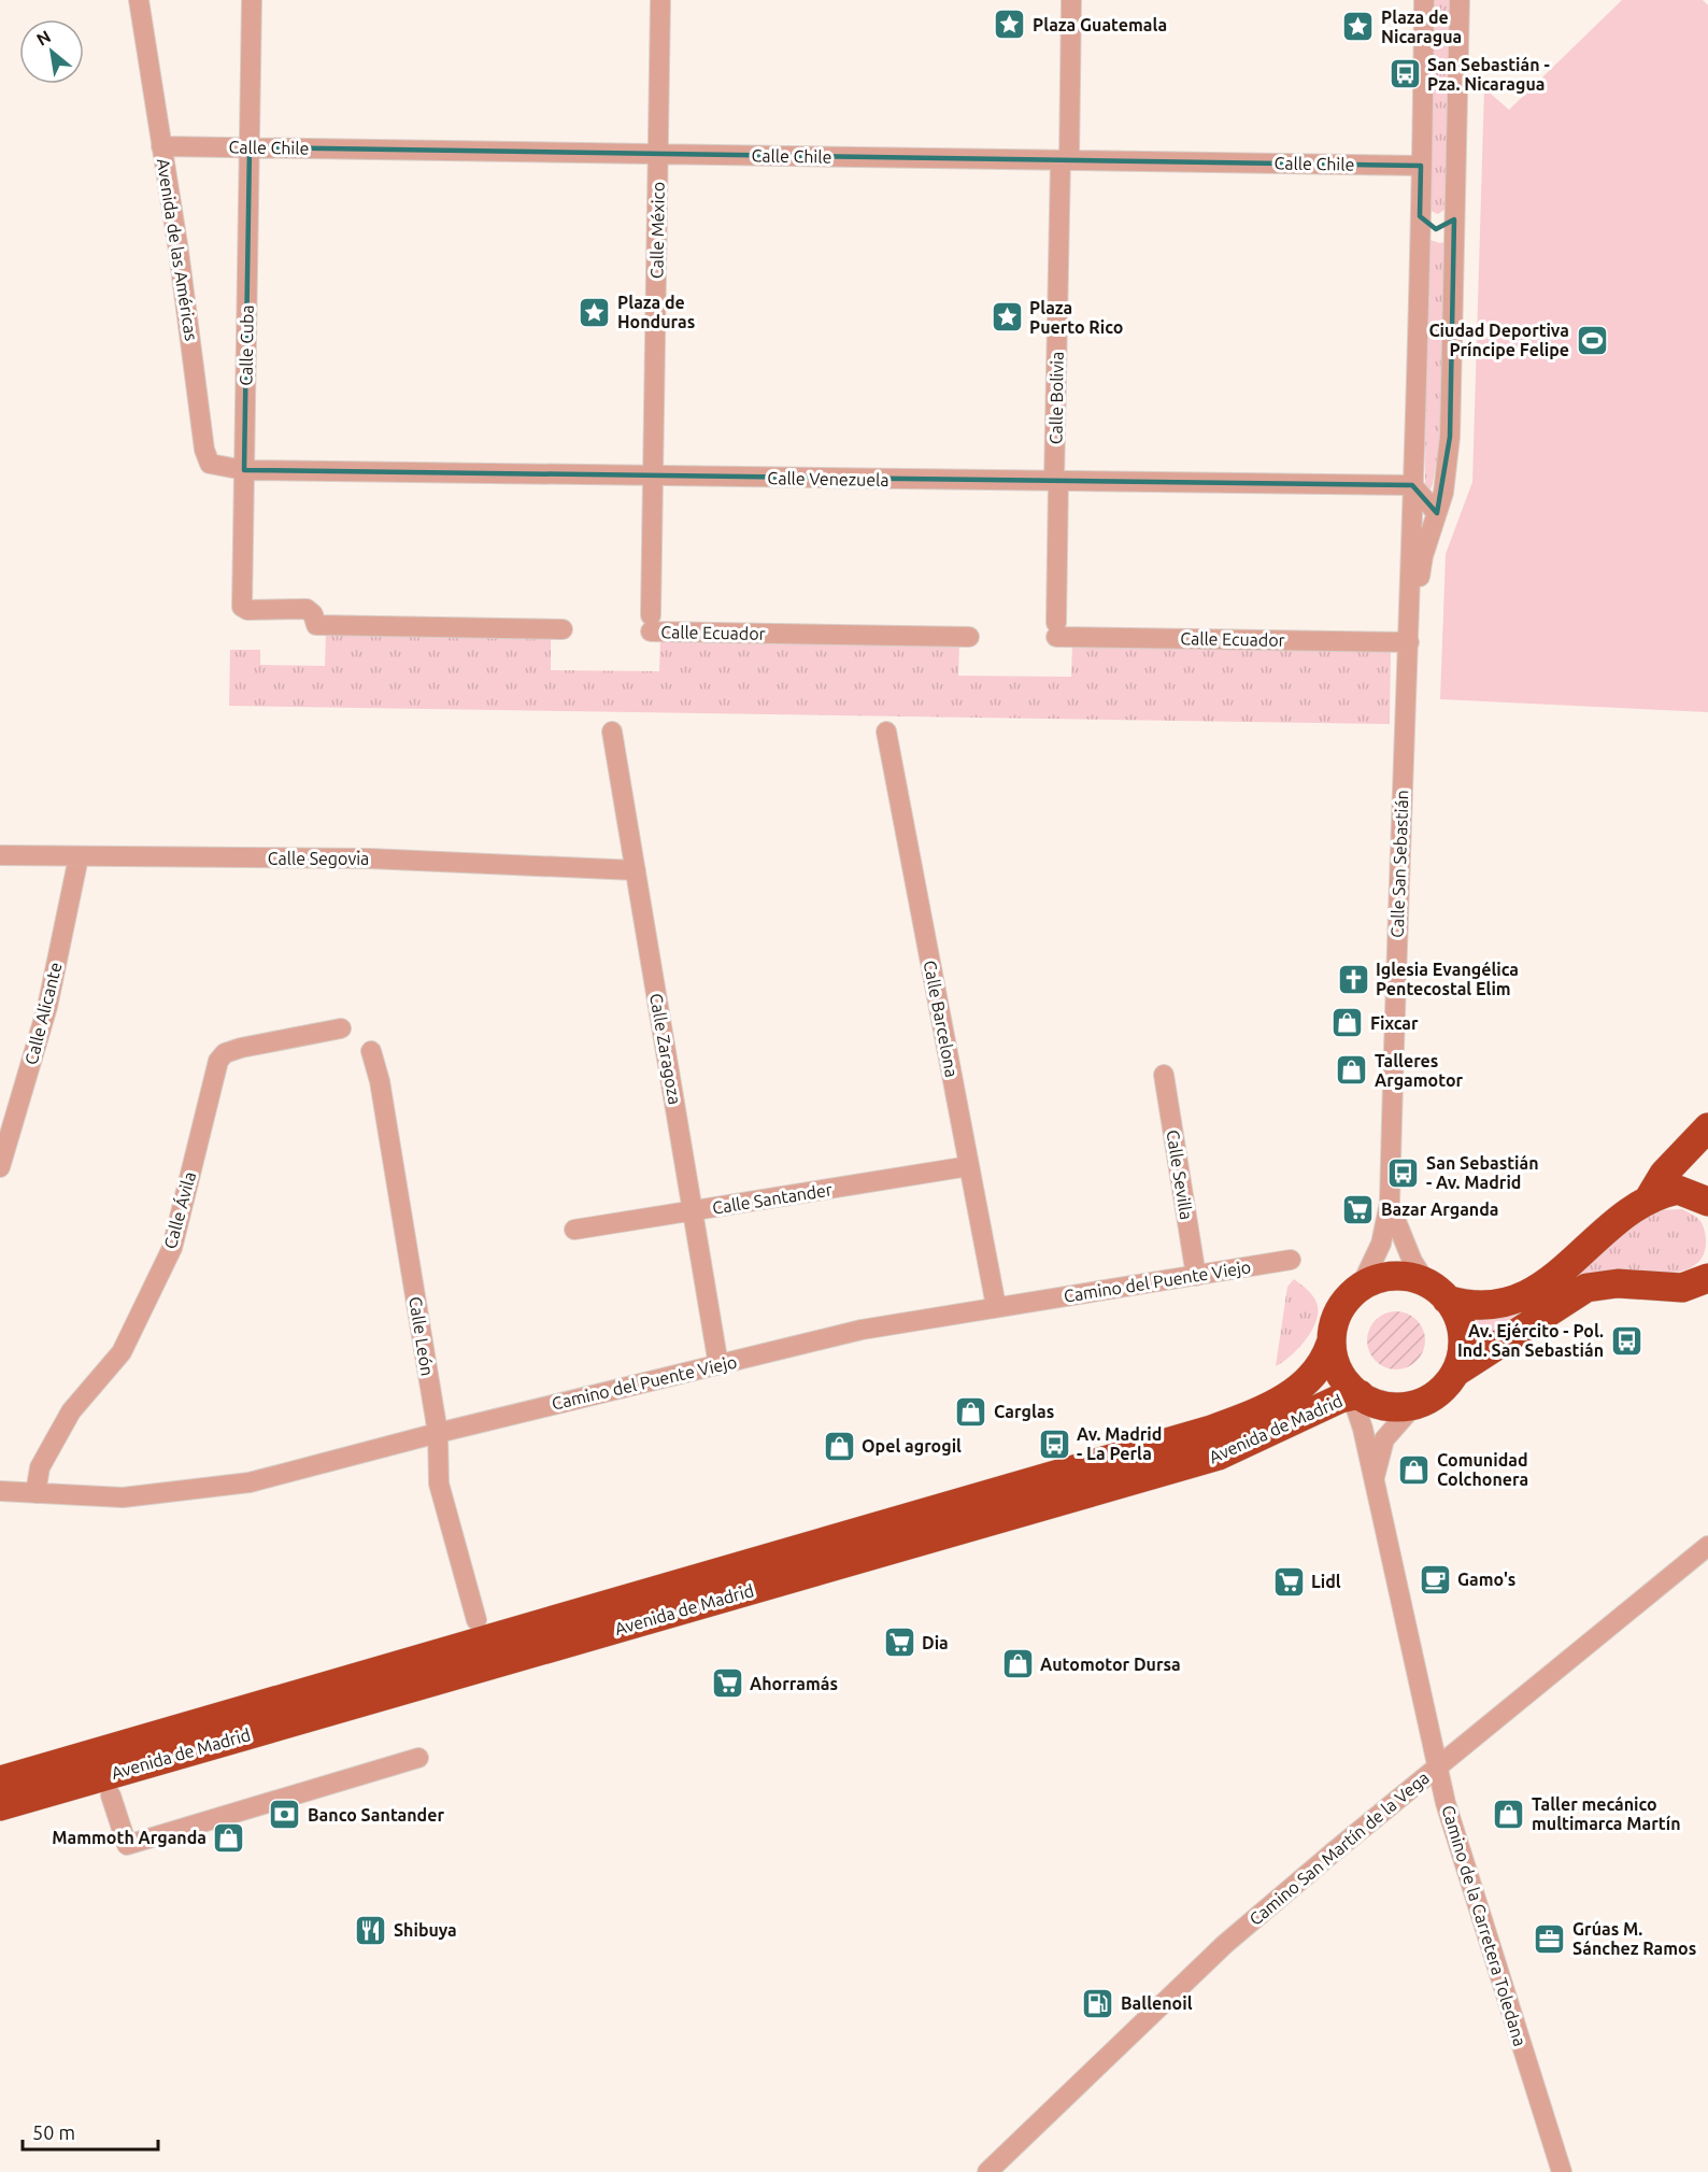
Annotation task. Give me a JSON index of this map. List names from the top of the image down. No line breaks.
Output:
{"streets":{"highway":["Avenida de Madrid"],"street":["Calle Chile","Calle México","Avenida de las Américas","Calle Cuba","Calle Bolivia","Calle Venezuela","Calle Ecuador","Calle Segovia","Calle San Sebastián","Calle Alicante","Calle Barcelona","Calle Zaragoza","Calle Sevilla","Calle Santander","Calle Ávila","Camino del Puente Viejo","Calle León","Camino San Martín de la Vega","Camino de la Carretera Toledana"]},"crossings":[["Calle Chile","Calle México"],["Calle Chile","Avenida de las Américas"],["Calle Chile","Calle Cuba"],["Calle Chile","Calle Bolivia"],["Calle Chile","Calle San Sebastián"],["Calle México","Calle Venezuela"],["Calle México","Calle Ecuador"],["Avenida de las Américas","Calle Cuba"],["Avenida de las Américas","Calle Venezuela"],["Calle Cuba","Calle Venezuela"],["Calle Bolivia","Calle Venezuela"],["Calle Bolivia","Calle Ecuador"],["Calle Venezuela","Calle San Sebastián"],["Calle Ecuador","Calle San Sebastián"],["Calle Segovia","Calle Alicante"],["Calle Segovia","Calle Zaragoza"],["Calle Barcelona","Calle Santander"],["Calle Barcelona","Camino del Puente Viejo"],["Calle Zaragoza","Calle Santander"],["Calle Zaragoza","Camino del Puente Viejo"],["Calle Sevilla","Camino del Puente Viejo"],["Calle Ávila","Camino del Puente Viejo"],["Camino del Puente Viejo","Calle León"],["Avenida de Madrid","Camino de la Carretera Toledana"],["Camino San Martín de la Vega","Camino de la Carretera Toledana"]],"places":{"place":["Plaza Guatemala","Plaza de Nicaragua","Plaza de Honduras","Plaza Puerto Rico"],"bus stop":["San Sebastián - Pza. Nicaragua","San Sebastián - Av. Madrid","Av. Ejército - Pol. Ind. San Sebastián","Av. Madrid - La Perla"],"sports":["Ciudad Deportiva Príncipe Felipe"],"church":["Iglesia Evangélica Pentecostal Elim"],"shop":["Fixcar","Talleres Argamotor","Carglas","Opel agrogil","Comunidad Colchonera","Automotor Dursa","Taller mecánico multimarca Martín","Mammoth Arganda"],"supermarket":["Bazar Arganda","Lidl","Dia","Ahorramás"],"cafe":["Gamo's"],"bank":["Banco Santander"],"restaurant":["Shibuya"],"office":["Grúas M. Sánchez Ramos"],"fuel station":["Ballenoil"]},"scale_bar":"50 m","north":"top left"}
